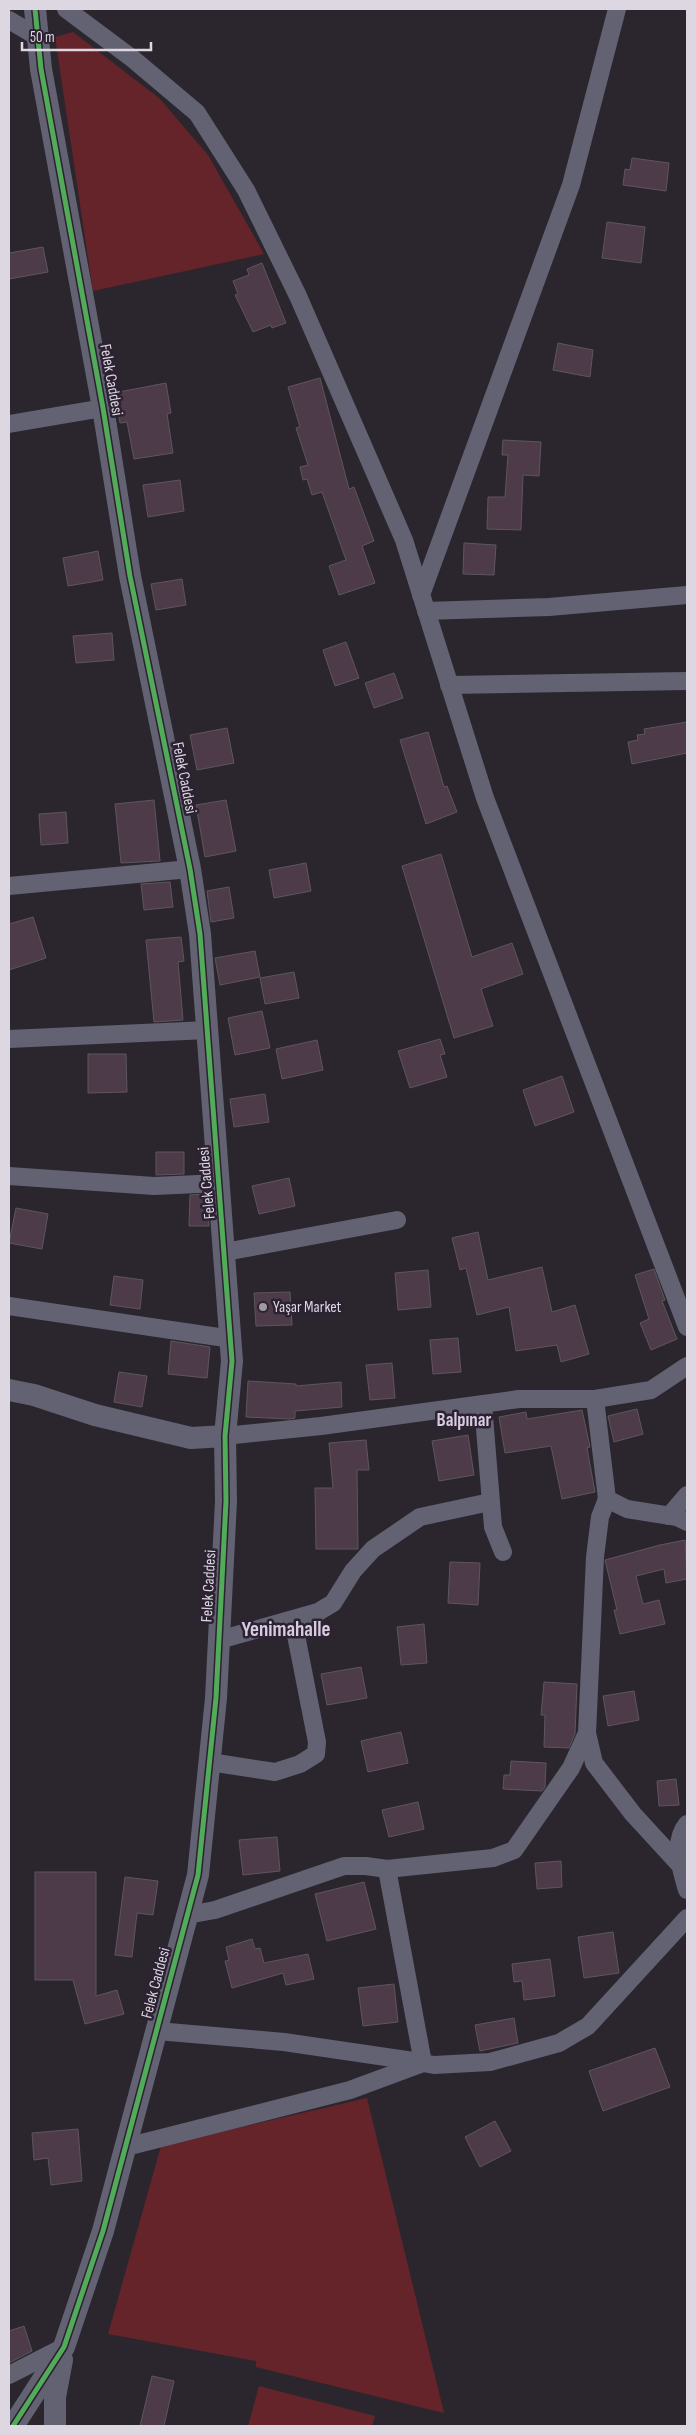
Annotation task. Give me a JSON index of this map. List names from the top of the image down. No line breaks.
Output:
{"streets":{"street":["Felek Caddesi"]},"districts":["Balpınar","Yenimahalle"],"places":["Yaşar Market"],"scale_bar":"50 m"}
